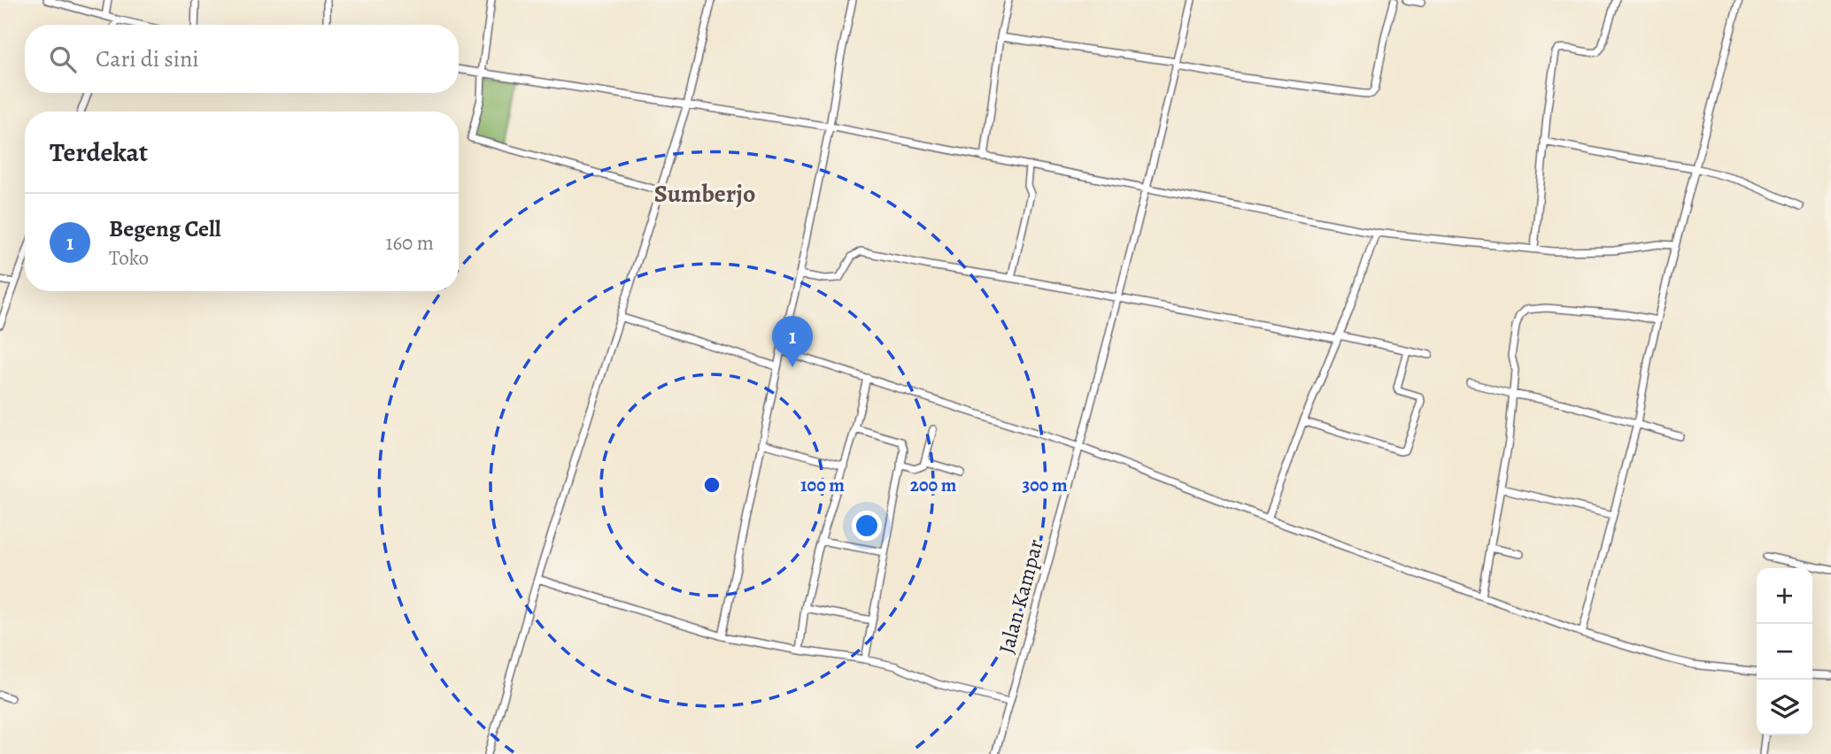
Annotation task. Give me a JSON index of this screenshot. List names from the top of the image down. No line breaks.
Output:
{"streets":{"street":["Jalan Kampar"]},"districts":["Sumberjo"],"page":{"search":"Cari di sini","heading":"Terdekat","list":[{"mark":"1","name":"Begeng Cell","note":"Toko","value":"160 m"}],"pins":"1","map_buttons":["+","−"]},"rings":["100 m","200 m","300 m"]}
